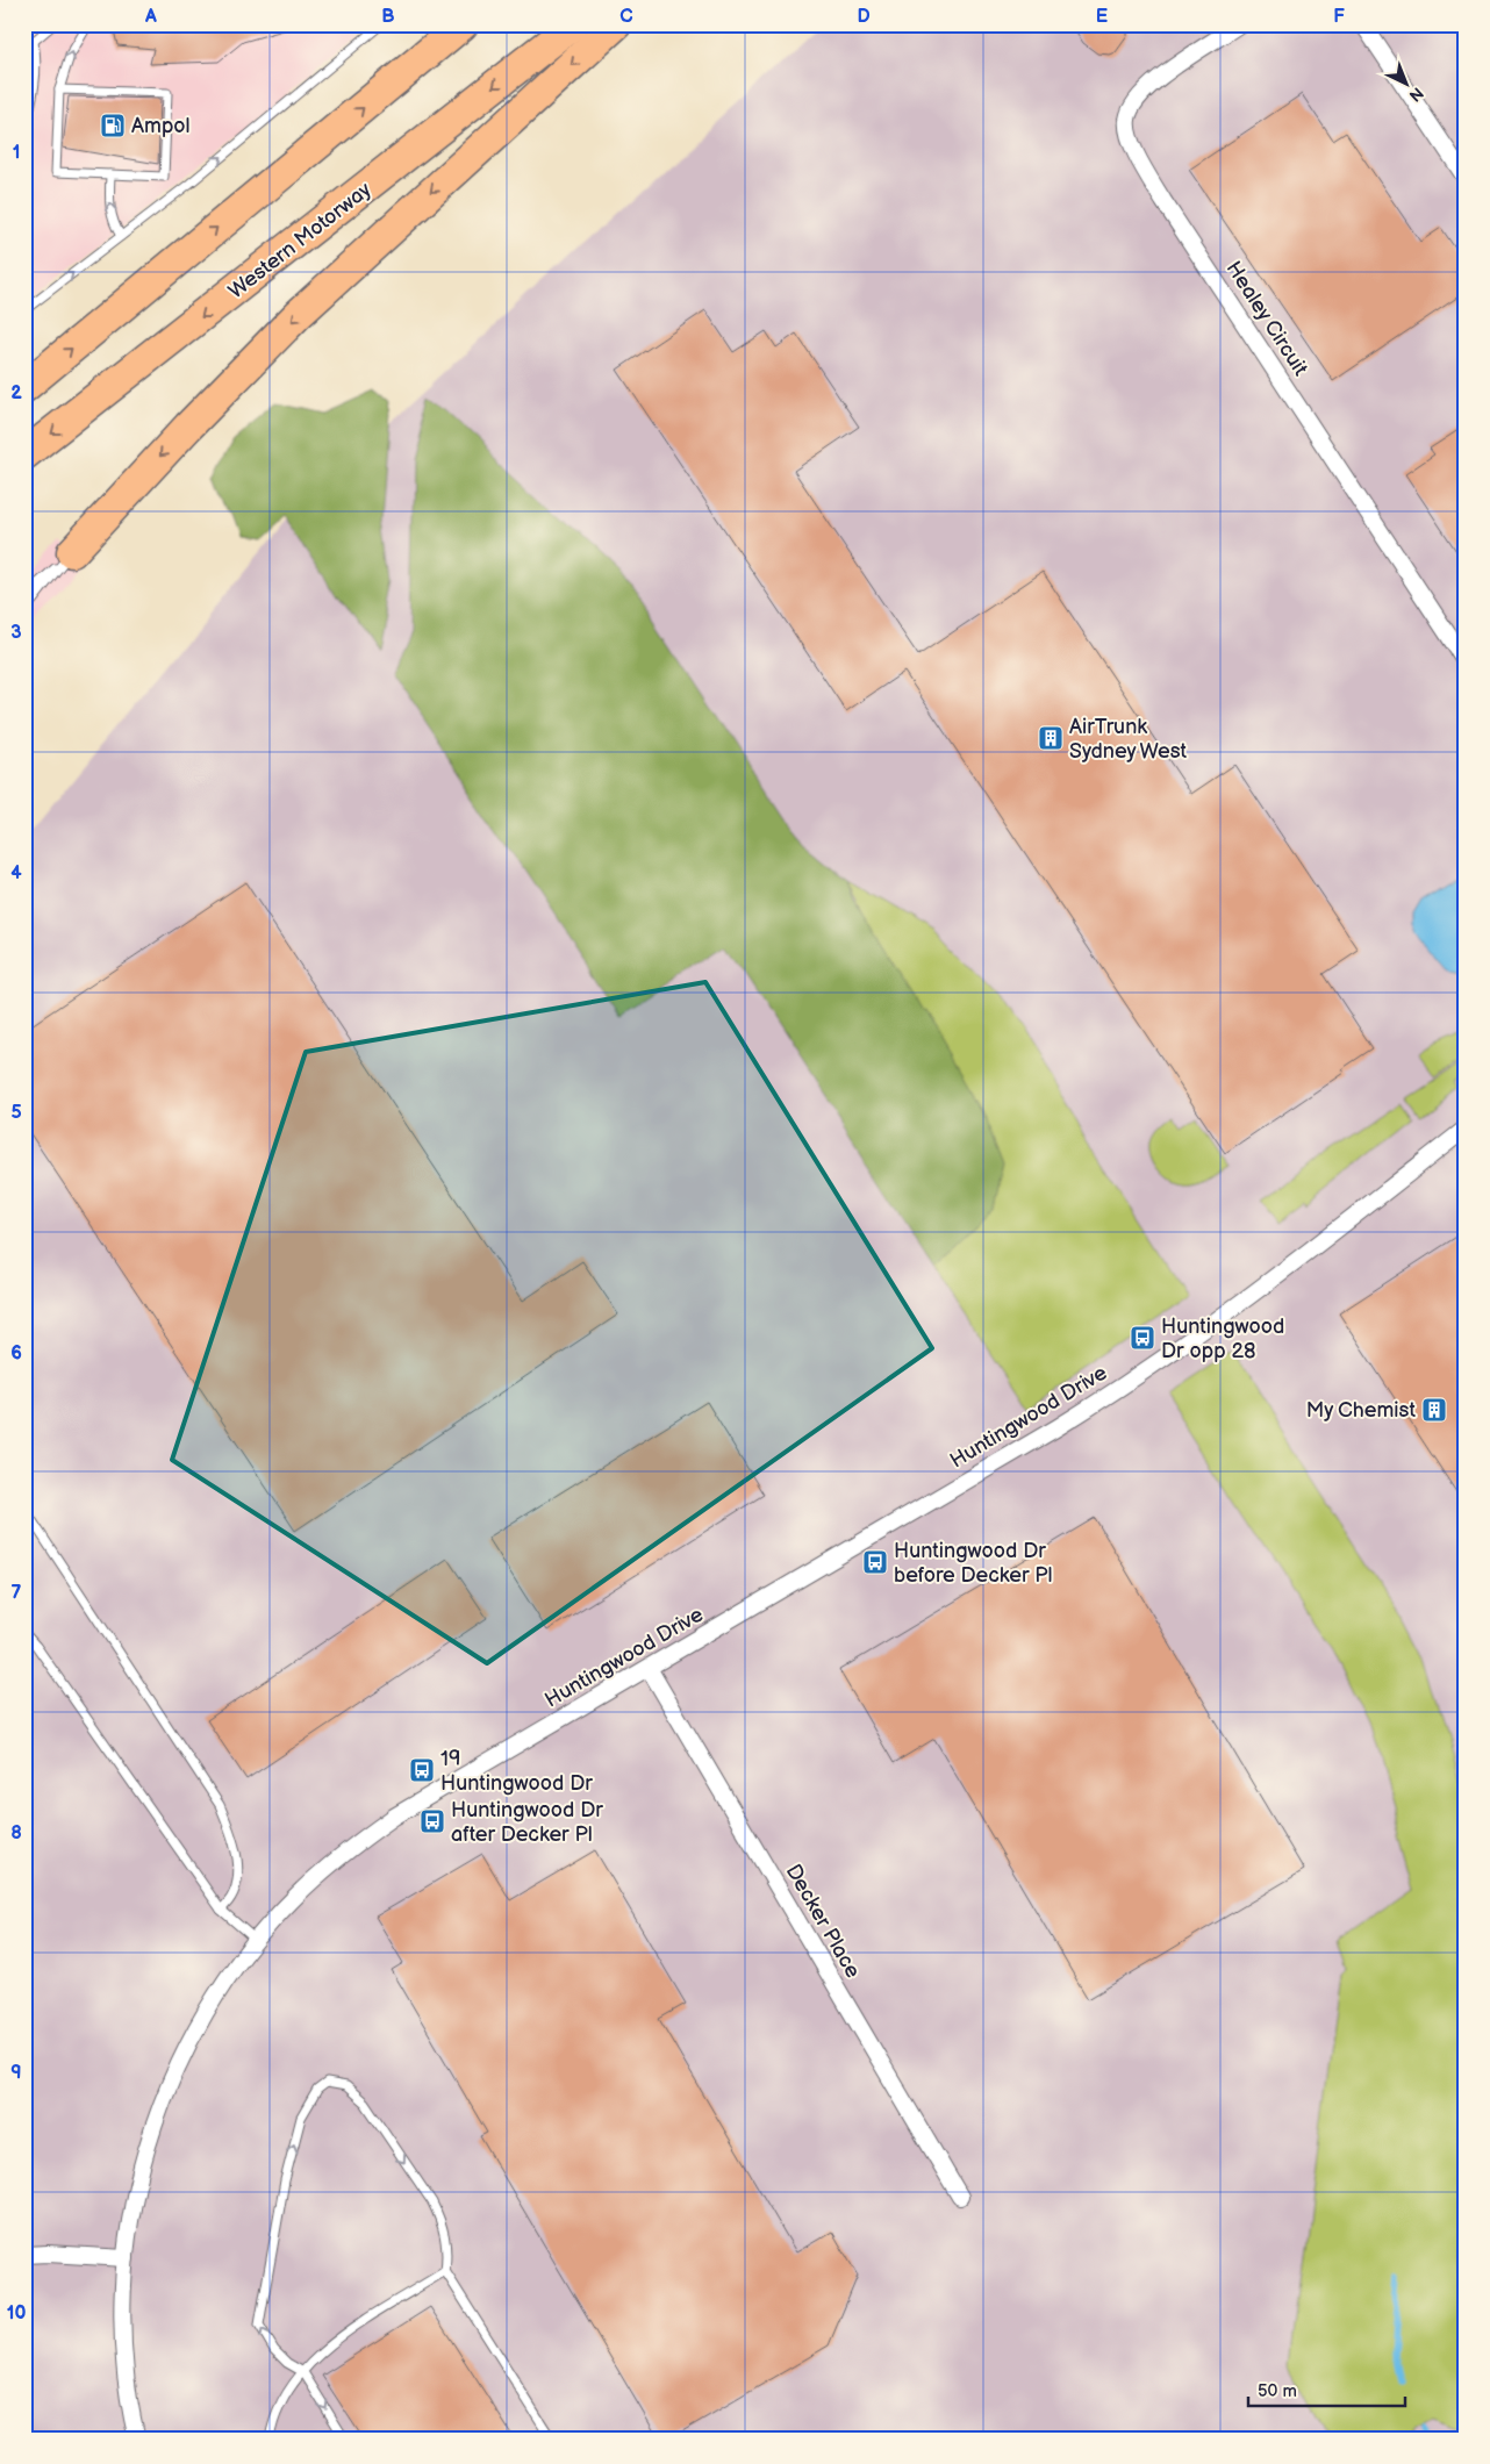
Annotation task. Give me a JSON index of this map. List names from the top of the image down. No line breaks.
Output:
{"streets":{"highway":["Western Motorway"],"street":["Healey Circuit","Huntingwood Drive","Decker Place"]},"crossings":[["Huntingwood Drive","Decker Place"]],"places":{"fuel station":["Ampol"],"building":["AirTrunk Sydney West","My Chemist"],"bus stop":["Huntingwood Dr opp 28","Huntingwood Dr before Decker Pl","19 Huntingwood Dr","Huntingwood Dr after Decker Pl"]},"scale_bar":"50 m","north":"bottom right","grid":{"columns":["A","B","C","D","E","F"],"rows":["1","2","3","4","5","6","7","8","9","10"]}}
